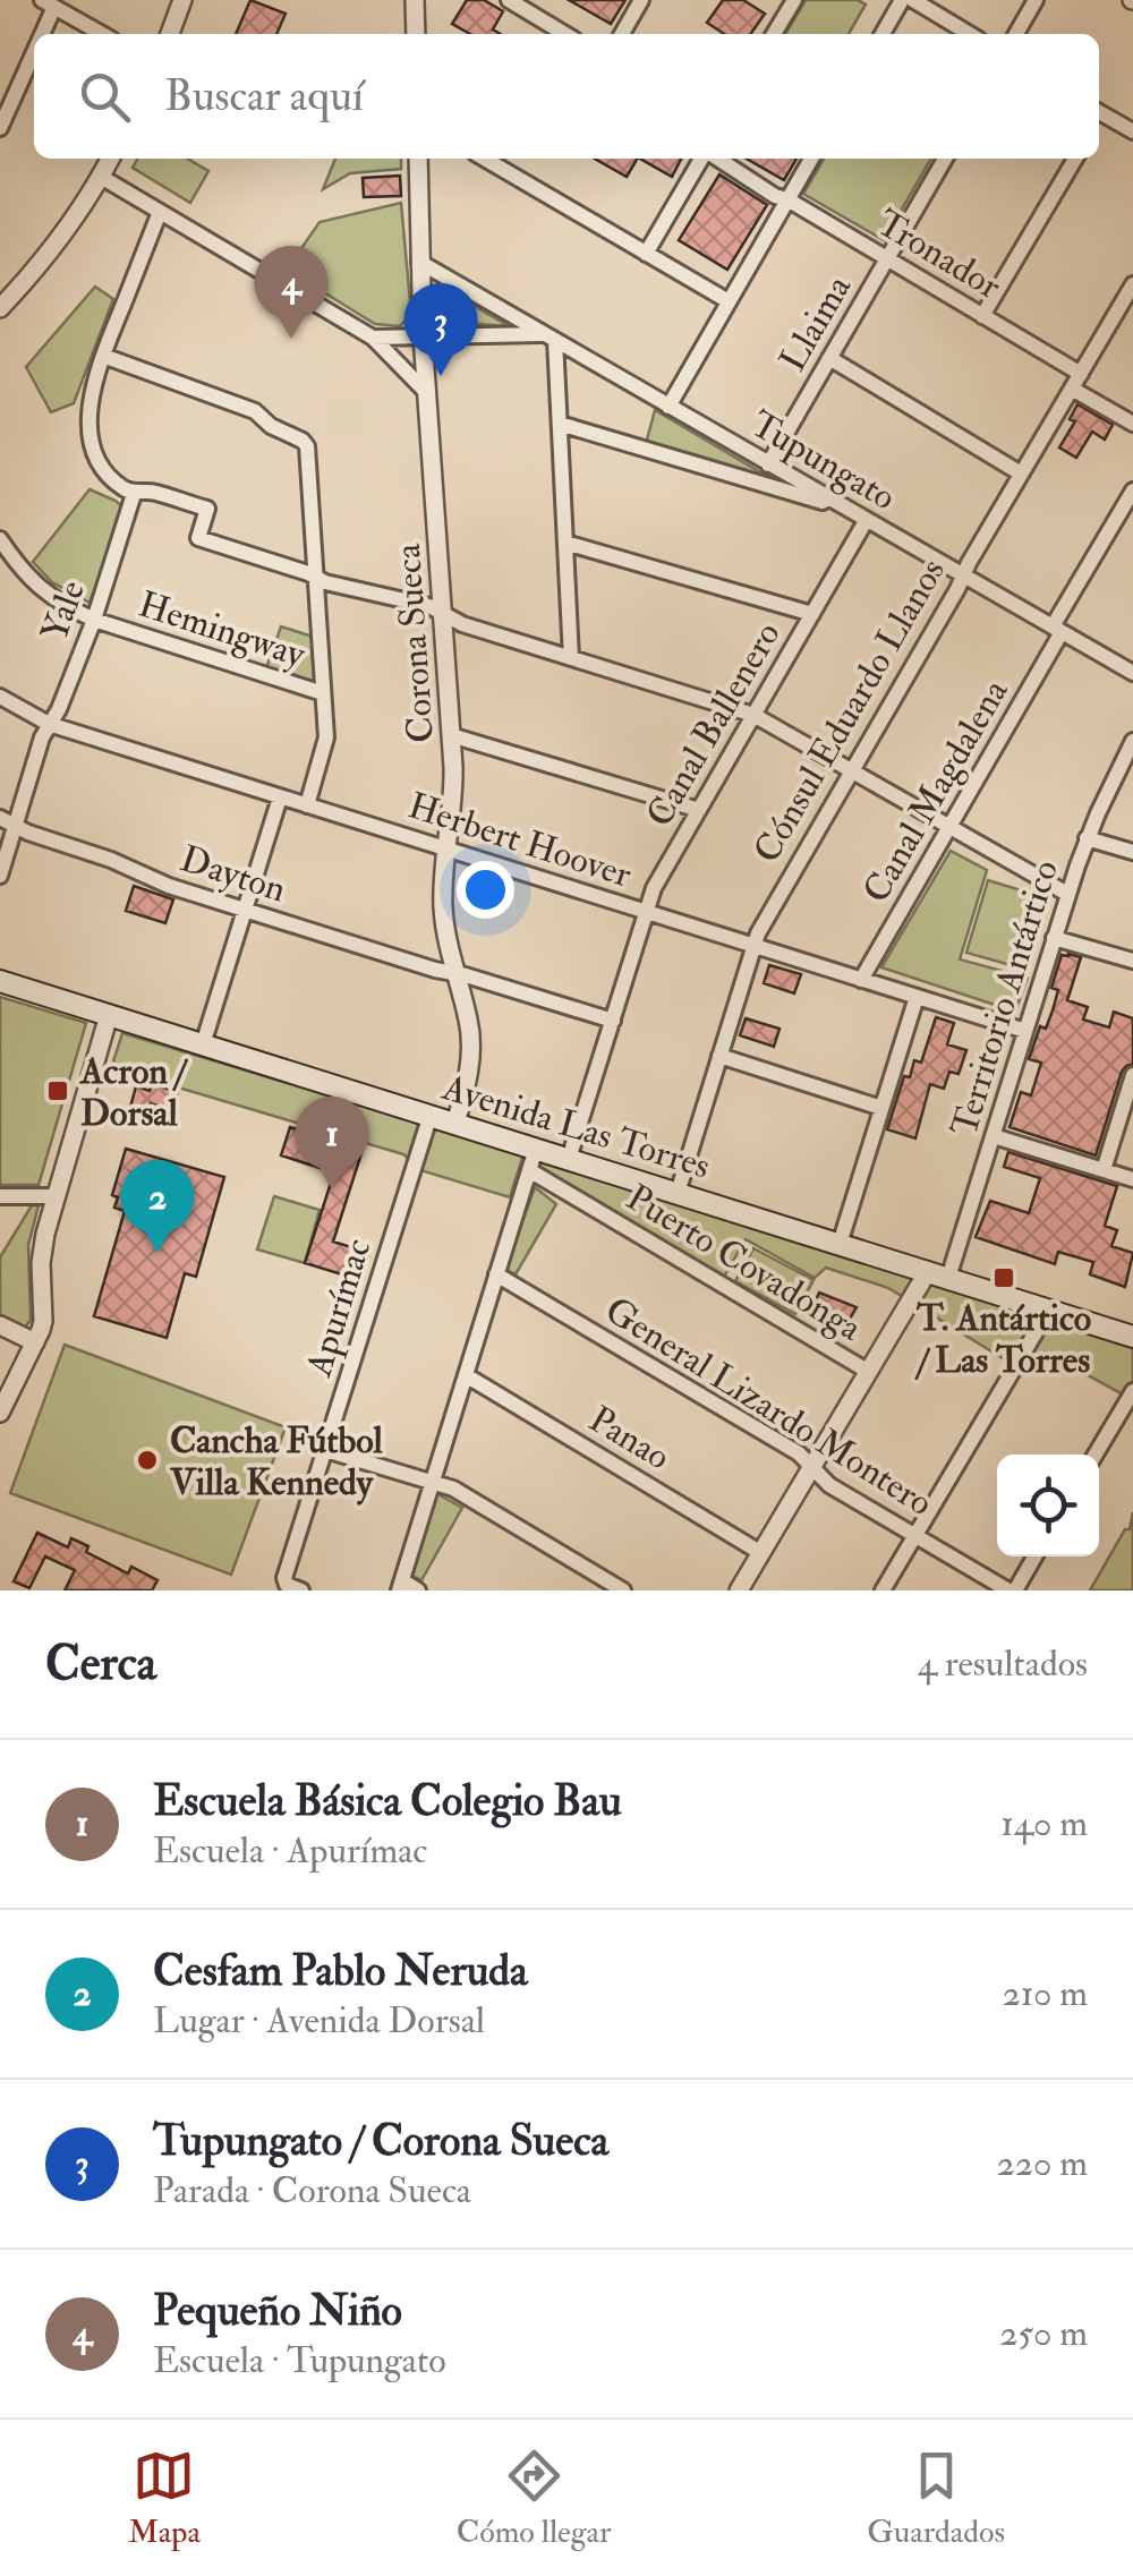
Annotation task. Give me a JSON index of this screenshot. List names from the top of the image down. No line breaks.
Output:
{"streets":{"main road":["Avenida Las Torres"],"street":["Tronador","Llaima","Tupungato","Yale","Hemingway","Corona Sueca","Cónsul Eduardo Llanos","Canal Ballenero","Canal Magdalena","Herbert Hoover","Dayton","Territorio Antártico","Puerto Covadonga","Apurímac","General Lizardo Montero","Panao"]},"crossings":[["Tronador","Llaima"],["Tronador","Cónsul Eduardo Llanos"],["Llaima","Tupungato"],["Tupungato","Corona Sueca"],["Tupungato","Cónsul Eduardo Llanos"],["Tupungato","Canal Ballenero"],["Tupungato","Canal Magdalena"],["Yale","Hemingway"],["Yale","Herbert Hoover"],["Yale","Dayton"],["Corona Sueca","Herbert Hoover"],["Corona Sueca","Dayton"],["Corona Sueca","Avenida Las Torres"],["Cónsul Eduardo Llanos","Herbert Hoover"],["Cónsul Eduardo Llanos","Avenida Las Torres"],["Canal Ballenero","Herbert Hoover"],["Canal Ballenero","Dayton"],["Canal Ballenero","Avenida Las Torres"],["Canal Magdalena","Herbert Hoover"],["Herbert Hoover","Territorio Antártico"],["Territorio Antártico","Avenida Las Torres"],["Territorio Antártico","Puerto Covadonga"],["Territorio Antártico","General Lizardo Montero"],["Territorio Antártico","Panao"],["Avenida Las Torres","Apurímac"]],"places":{"transit":["Acron / Dorsal","T. Antártico / Las Torres"],"other":["Cancha Fútbol Villa Kennedy"]},"page":{"search":"Buscar aquí","pins":["4","3","1","2"],"heading":["Cerca","4 resultados"],"list":[{"mark":"1","name":"Escuela Básica Colegio Bau","note":"Escuela · Apurímac","value":"140 m"},{"mark":"2","name":"Cesfam Pablo Neruda","note":"Lugar · Avenida Dorsal","value":"210 m"},{"mark":"3","name":"Tupungato / Corona Sueca","note":"Parada · Corona Sueca","value":"220 m"},{"mark":"4","name":"Pequeño Niño","note":"Escuela · Tupungato","value":"250 m"}],"nav":["Mapa","Cómo llegar","Guardados"]}}
